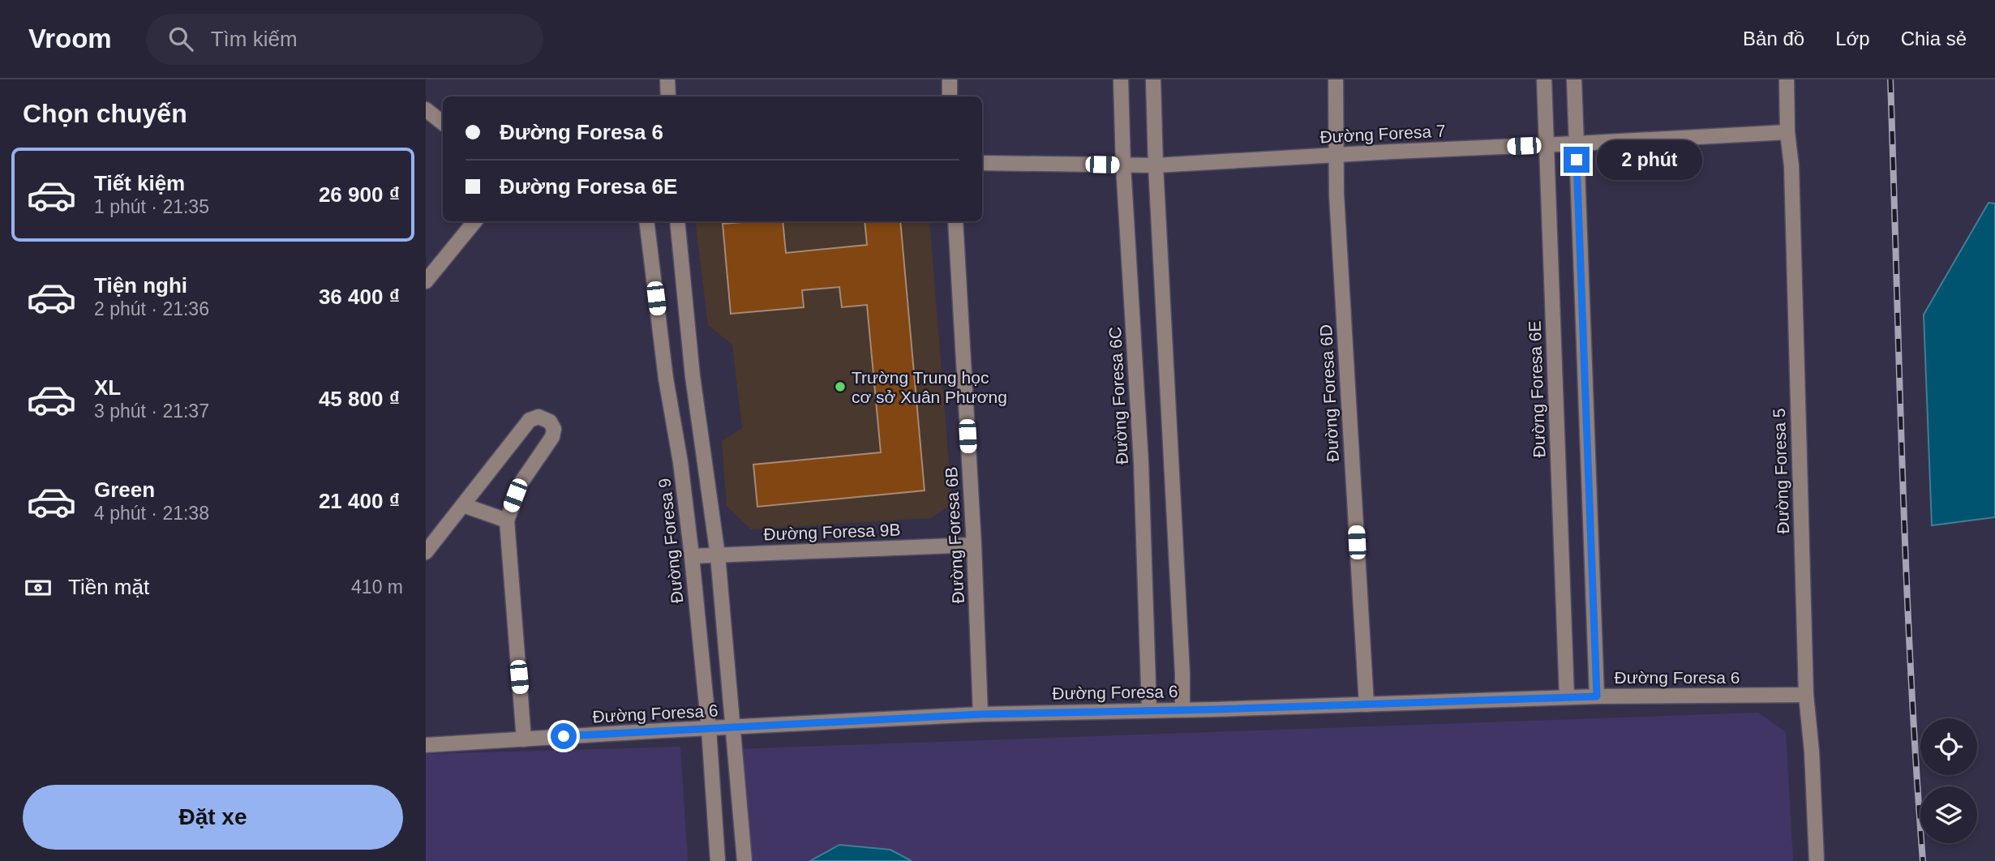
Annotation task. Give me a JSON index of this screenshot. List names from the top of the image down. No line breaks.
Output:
{"streets":{"street":["Đường Foresa 7","Đường Foresa 6E","Đường Foresa 6D","Đường Foresa 6C","Đường Foresa 5","Đường Foresa 9B","Đường Foresa 6B","Đường Foresa 9","Đường Foresa 6"]},"crossings":[["Đường Foresa 7","Đường Foresa 6E"],["Đường Foresa 7","Đường Foresa 6D"],["Đường Foresa 7","Đường Foresa 6C"],["Đường Foresa 7","Đường Foresa 5"],["Đường Foresa 6E","Đường Foresa 6"],["Đường Foresa 6D","Đường Foresa 6"],["Đường Foresa 6C","Đường Foresa 6"],["Đường Foresa 5","Đường Foresa 6"],["Đường Foresa 9B","Đường Foresa 6B"],["Đường Foresa 9B","Đường Foresa 9"],["Đường Foresa 6B","Đường Foresa 6"],["Đường Foresa 9","Đường Foresa 6"]],"places":["Trường Trung học cơ sở Xuân Phương"],"page":{"header":"Vroom","search":"Tìm kiếm","nav":["Bản đồ","Lớp","Chia sẻ"],"heading":"Chọn chuyến","banner":["Đường Foresa 6","Đường Foresa 6E"],"bubble":"2 phút","list":[{"name":"Tiết kiệm","note":"1 phút · 21:35","value":"26 900 ₫"},{"name":"Tiện nghi","note":"2 phút · 21:36","value":"36 400 ₫"},{"name":"XL","note":"3 phút · 21:37","value":"45 800 ₫"},{"name":"Green","note":"4 phút · 21:38","value":"21 400 ₫"}],"pay":["Tiền mặt","410 m"],"buttons":"Đặt xe"}}
